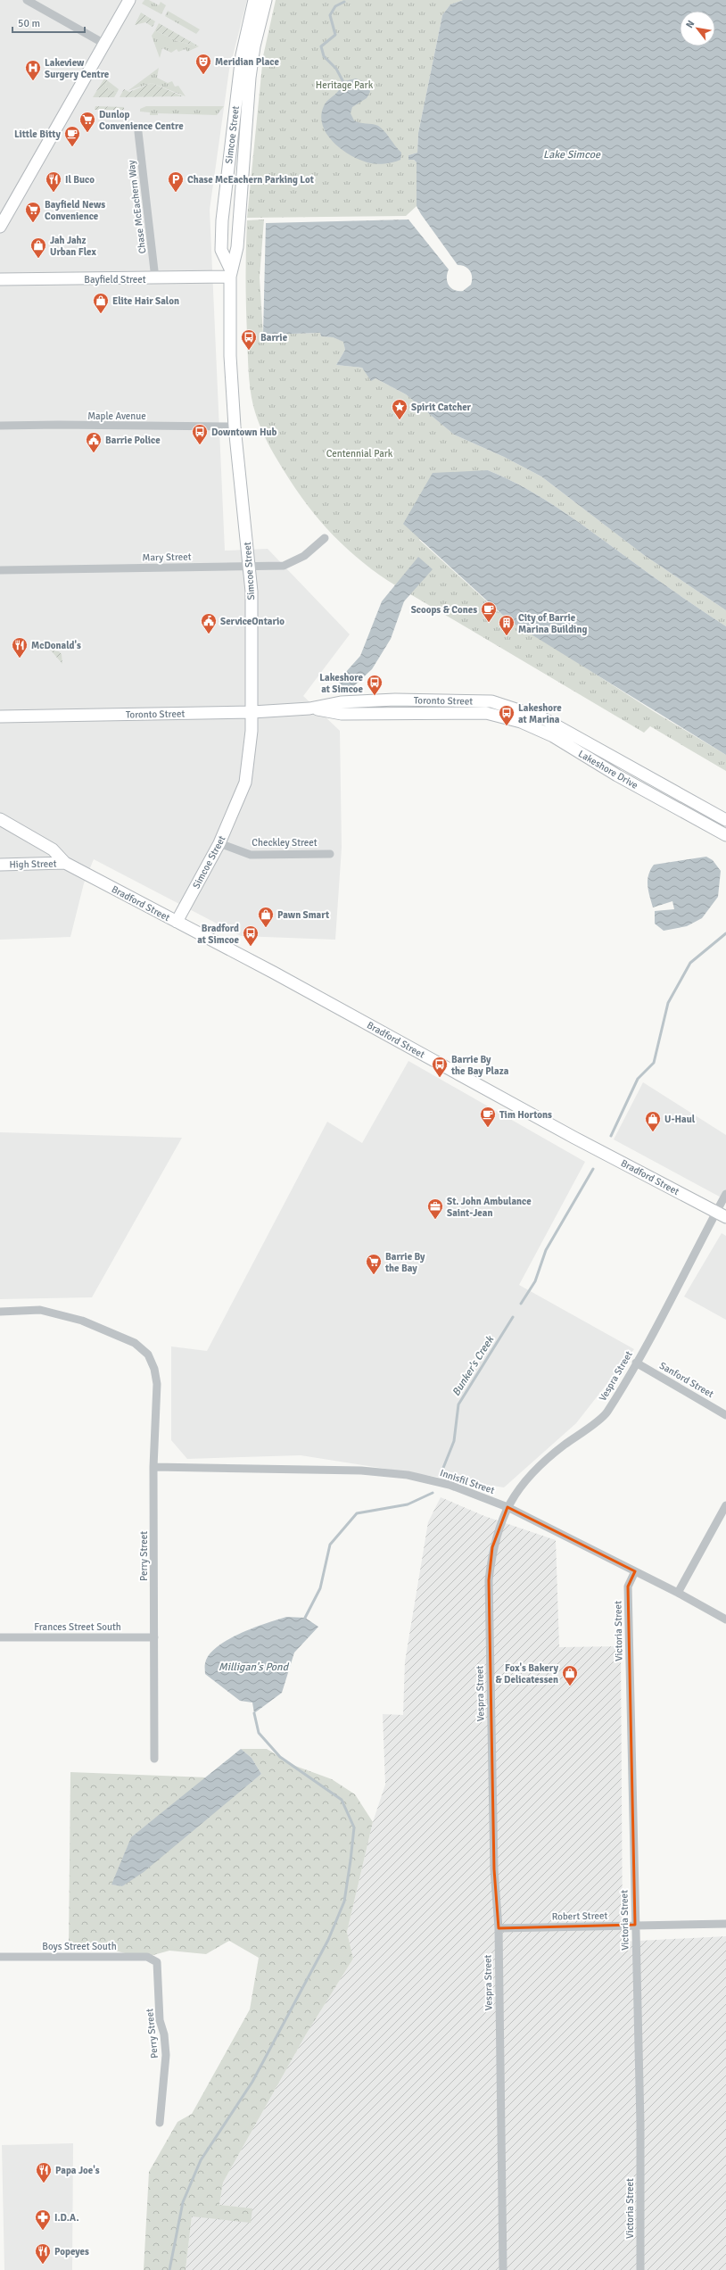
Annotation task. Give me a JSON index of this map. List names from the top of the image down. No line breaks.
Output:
{"streets":{"main road":["Simcoe Street","Bayfield Street","Toronto Street","Lakeshore Drive","High Street","Bradford Street"],"street":["Chase McEachern Way","Maple Avenue","Mary Street","Checkley Street","Vespra Street","Sanford Street","Innisfil Street","Perry Street","Frances Street South","Victoria Street","Robert Street","Boys Street South"]},"crossings":[["Simcoe Street","Bayfield Street"],["Simcoe Street","Maple Avenue"],["Simcoe Street","Mary Street"],["Simcoe Street","Toronto Street"],["Simcoe Street","Checkley Street"],["Simcoe Street","Bradford Street"],["Chase McEachern Way","Bayfield Street"],["Toronto Street","Lakeshore Drive"],["High Street","Bradford Street"],["Bradford Street","Vespra Street"],["Vespra Street","Sanford Street"],["Vespra Street","Innisfil Street"],["Vespra Street","Robert Street"],["Innisfil Street","Perry Street"],["Innisfil Street","Victoria Street"],["Perry Street","Frances Street South"],["Perry Street","Boys Street South"],["Victoria Street","Robert Street"]],"water":["Lake Simcoe","Bunker's Creek","Milligan's Pond"],"parks":["Heritage Park","Centennial Park"],"places":{"theatre":["Meridian Place"],"hospital":["Lakeview Surgery Centre"],"supermarket":["Dunlop Convenience Centre","Bayfield News Convenience","Barrie By the Bay"],"cafe":["Little Bitty","Scoops & Cones","Tim Hortons"],"restaurant":["Il Buco","McDonald's","Papa Joe's","Popeyes"],"parking":["Chase McEachern Parking Lot"],"shop":["Jah Jahz Urban Flex","Elite Hair Salon","Pawn Smart","U-Haul","Fox's Bakery & Delicatessen"],"bus stop":["Barrie","Downtown Hub","Lakeshore at Simcoe","Lakeshore at Marina","Bradford at Simcoe","Barrie By the Bay Plaza"],"place":["Spirit Catcher"],"public building":["Barrie Police","ServiceOntario"],"building":["City of Barrie Marina Building"],"office":["St. John Ambulance Saint-Jean"],"pharmacy":["I.D.A."]},"scale_bar":"50 m","north":"top left"}
